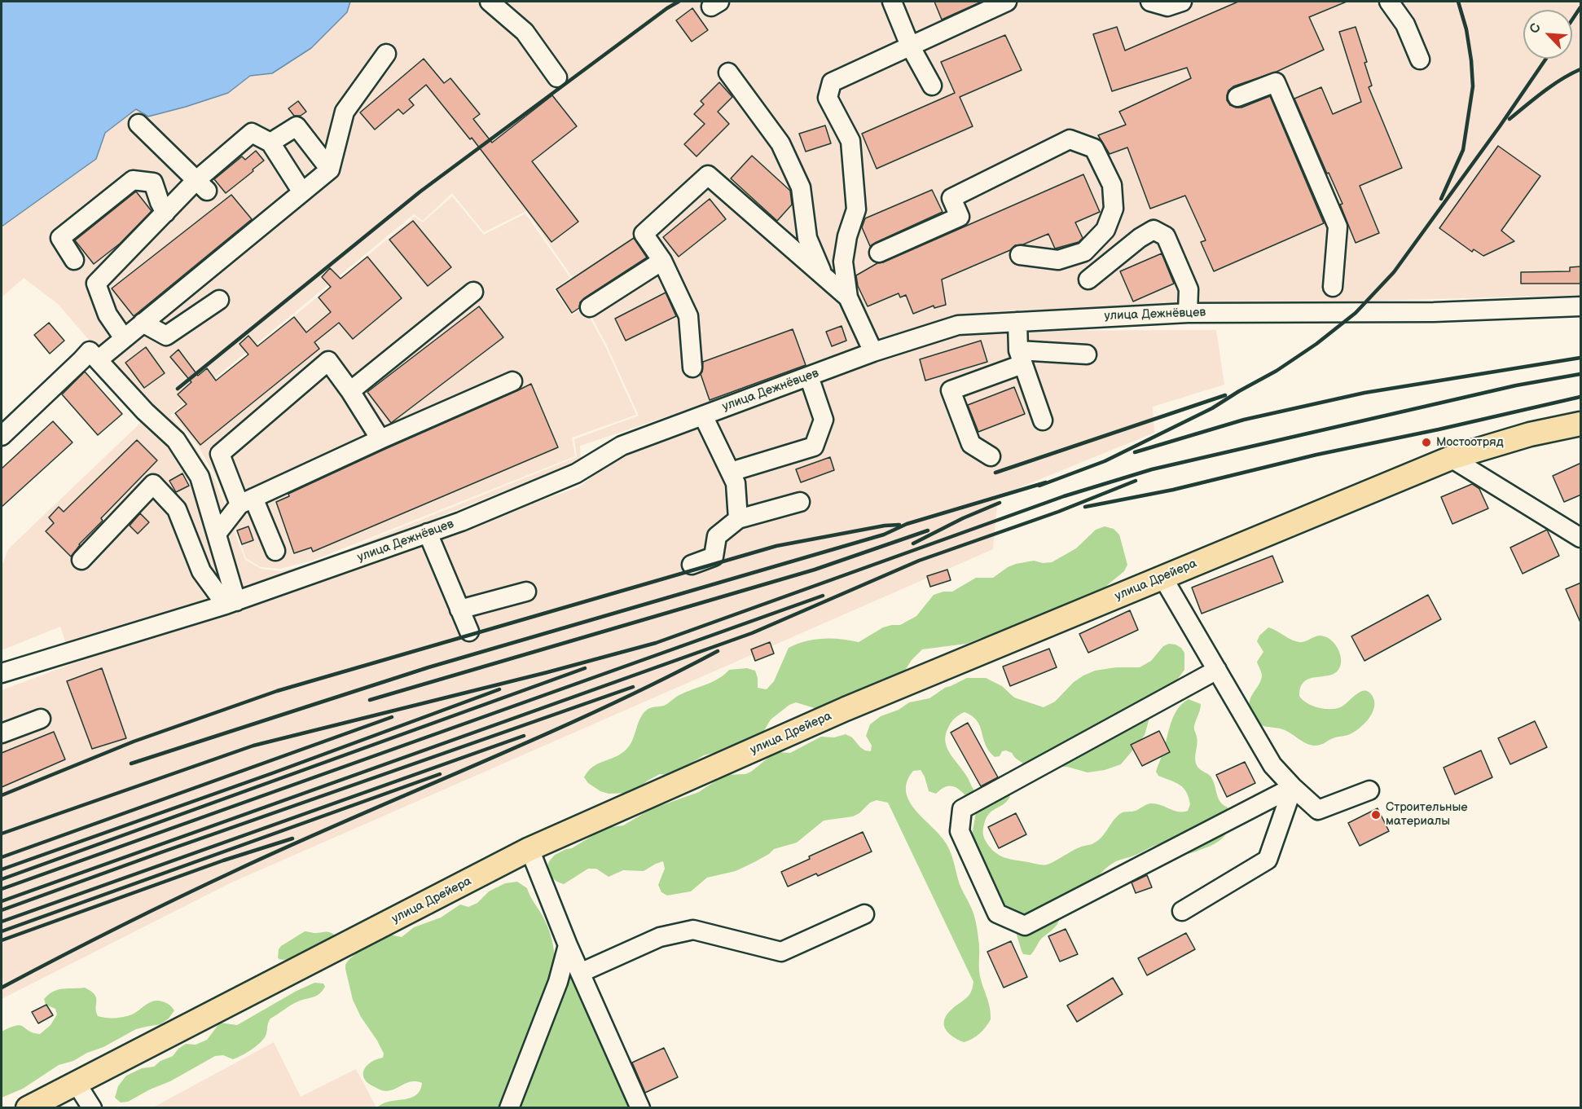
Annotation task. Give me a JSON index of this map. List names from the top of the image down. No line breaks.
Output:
{"streets":{"main road":["улица Дрейера"],"street":["улица Дежнёвцев"]},"places":["Мостоотряд","Строительные материалы"],"north":"top left"}
